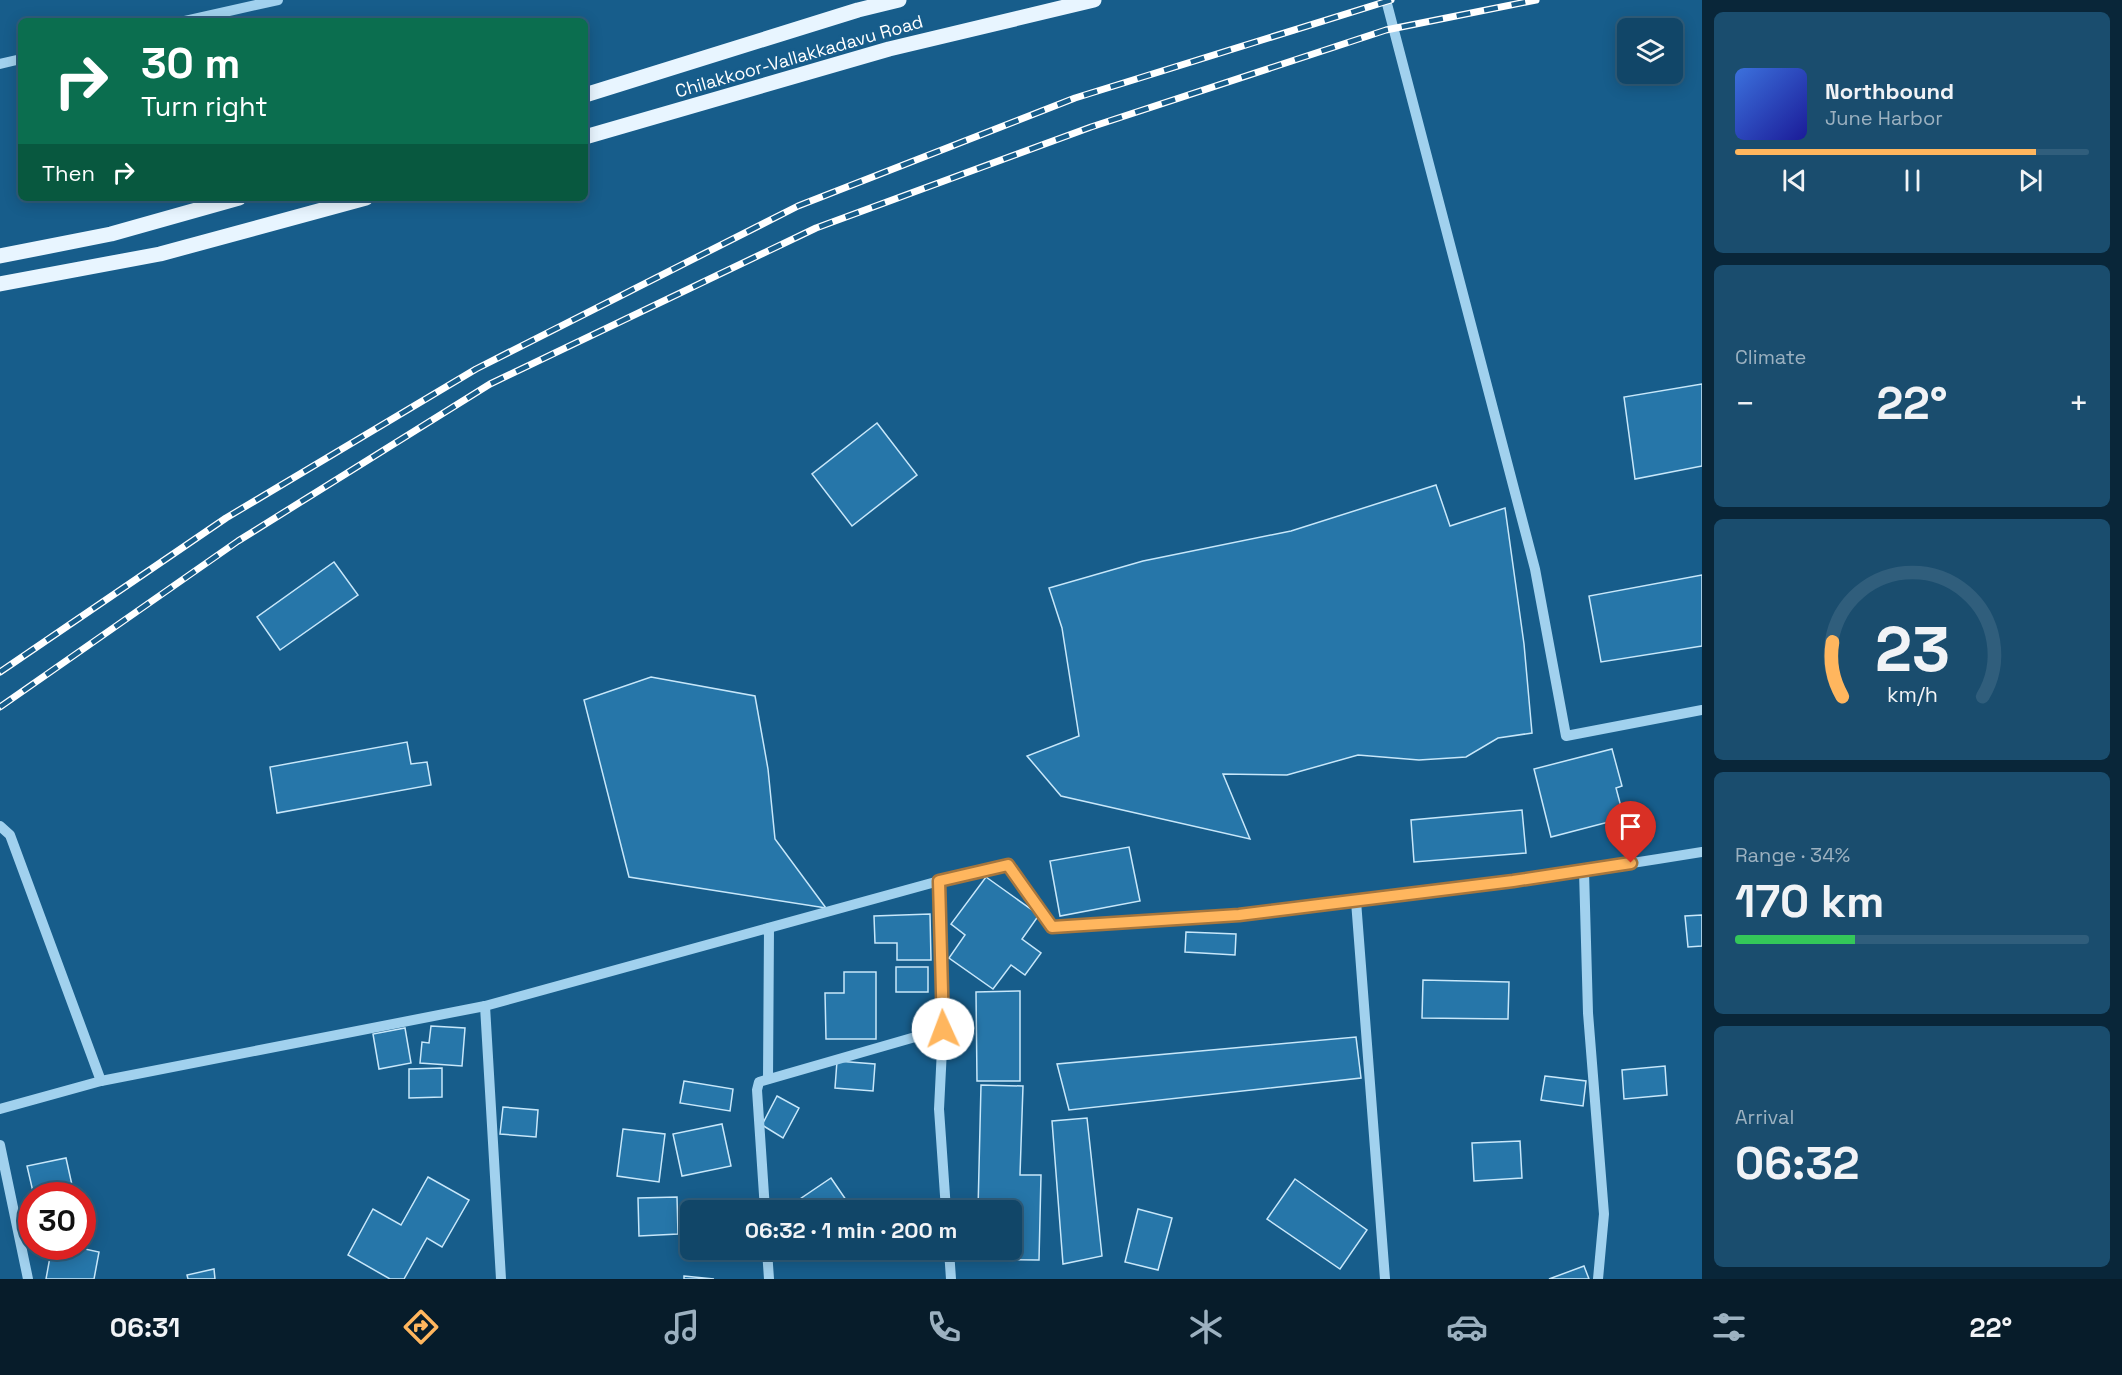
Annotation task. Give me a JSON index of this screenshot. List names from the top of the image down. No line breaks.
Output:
{"streets":{"main road":["Chilakkoor-Vallakkadavu Road"]},"page":{"turn":["30 m","Turn right"],"song":["Northbound","June Harbor"],"then":"Then","tile":["Climate",["Range · 34%","170 km"],["Arrival","06:32"]],"heat":["−","22°","+"],"limit":"30","trip":"06:32 · 1 min · 200 m","tabs":["06:31","22°"],"gauge":["23","km/h"]}}
